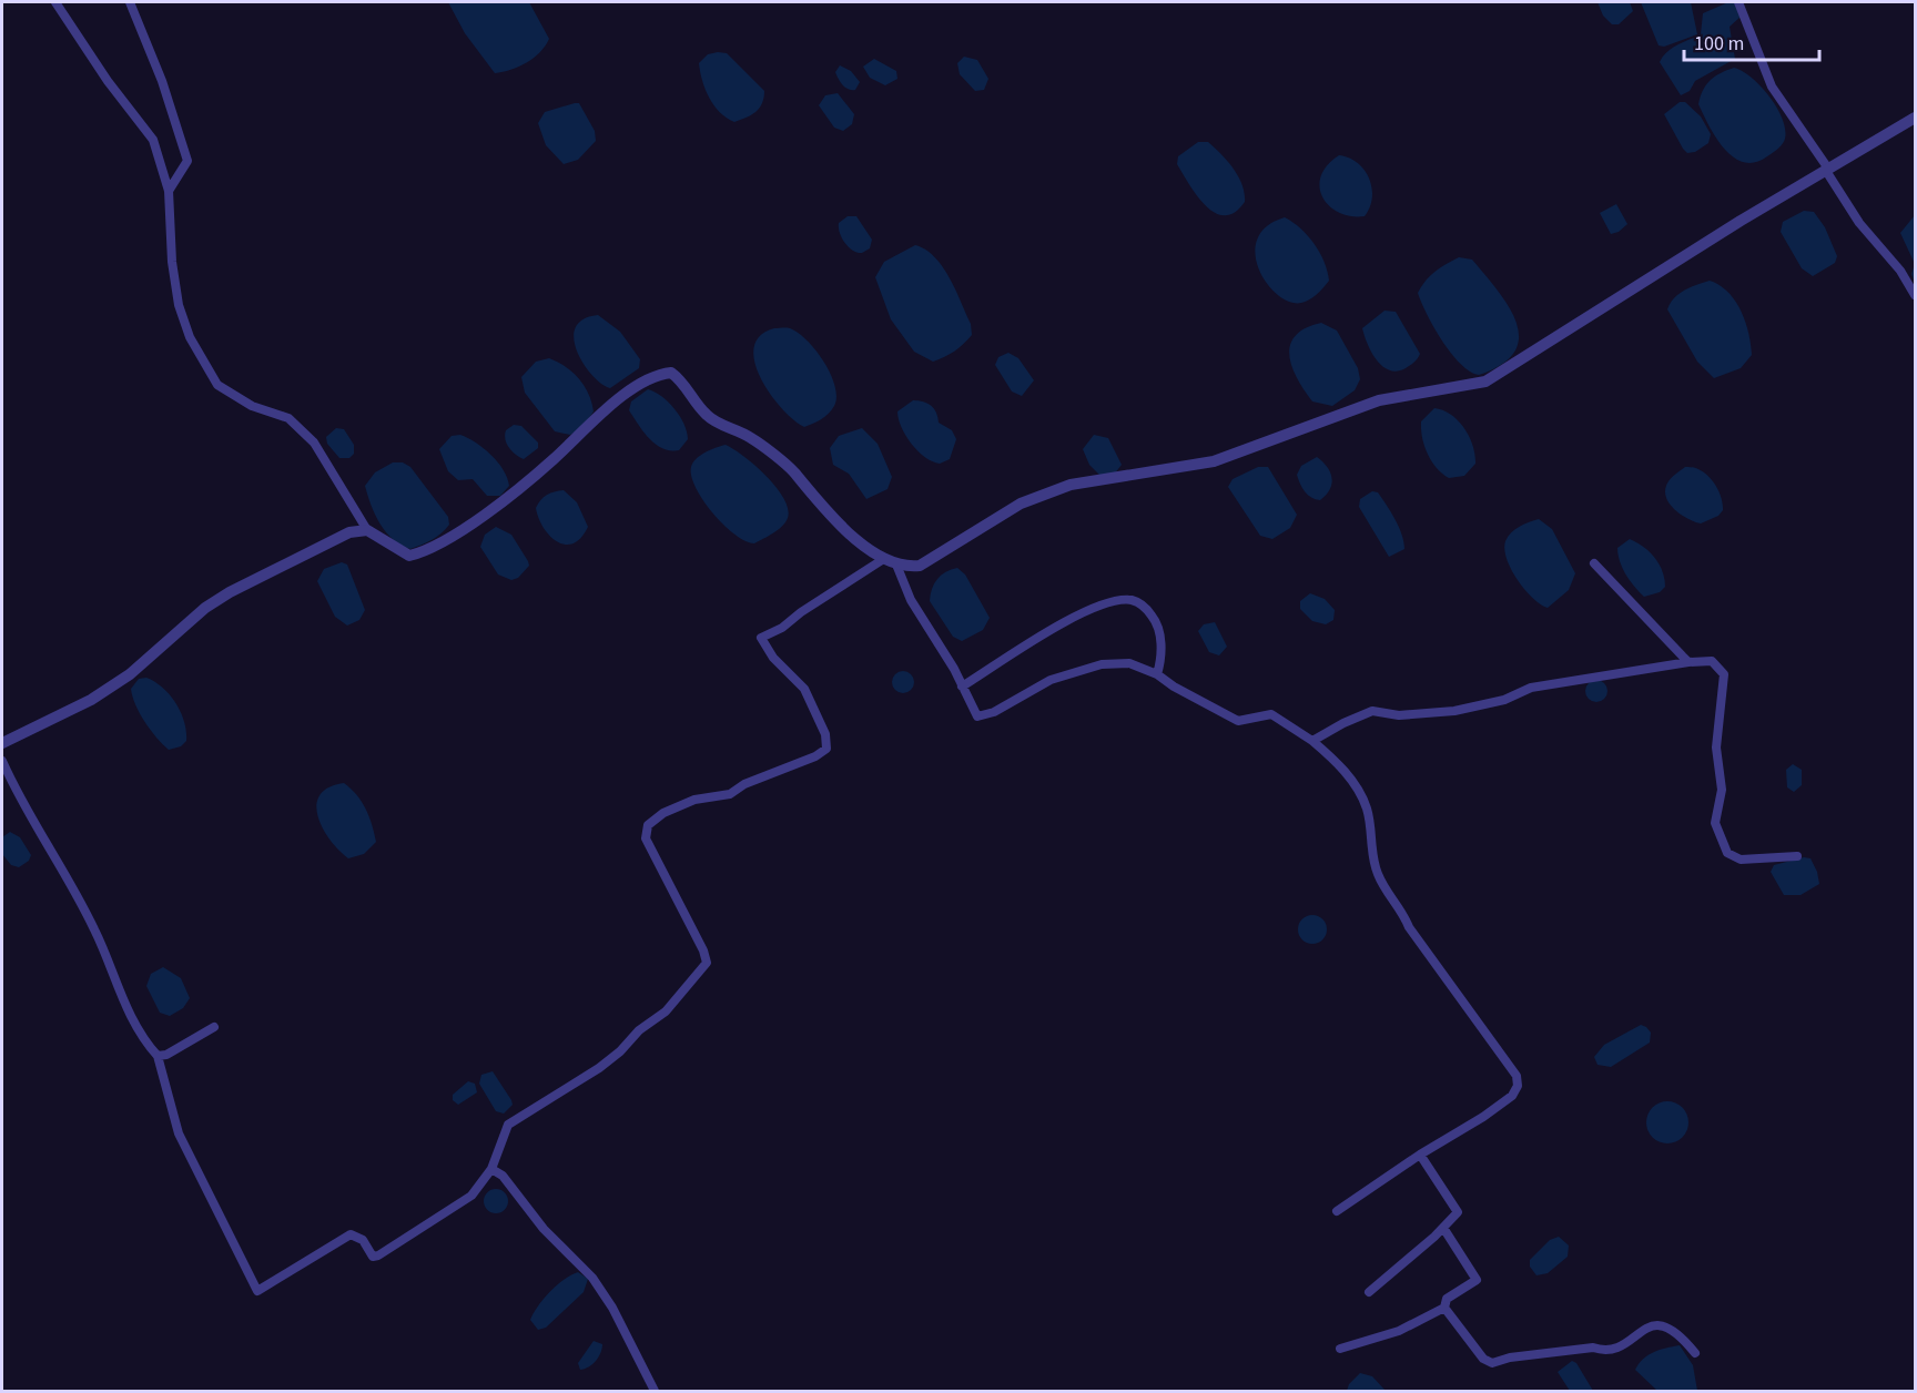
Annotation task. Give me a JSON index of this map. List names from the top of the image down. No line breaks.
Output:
{"scale_bar":"100 m"}
